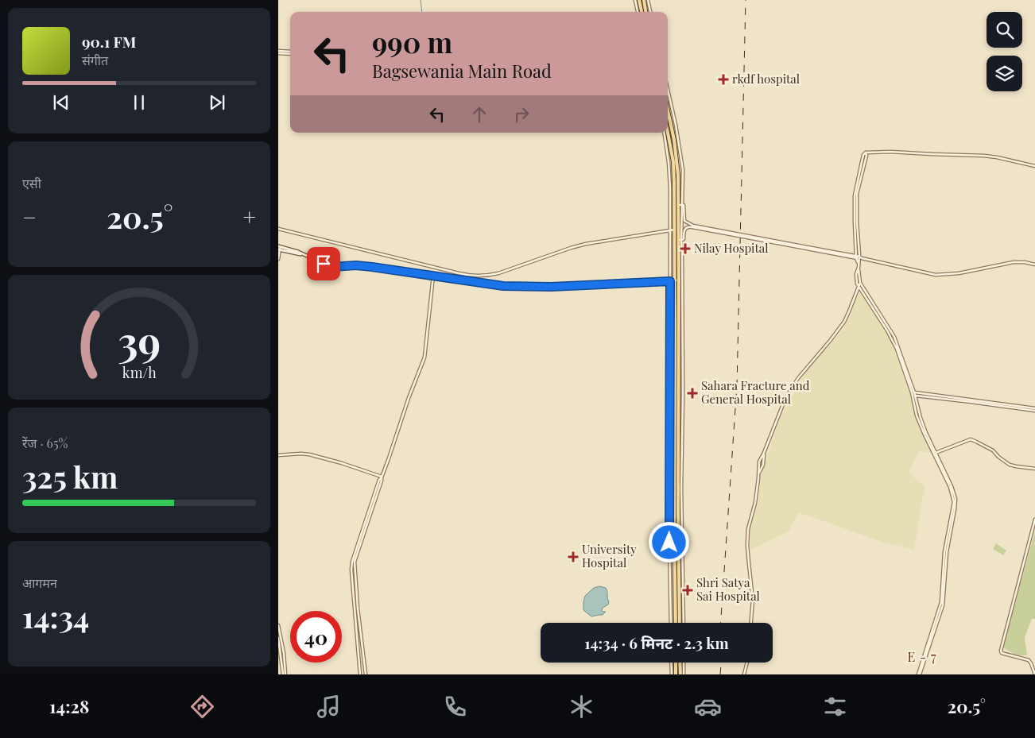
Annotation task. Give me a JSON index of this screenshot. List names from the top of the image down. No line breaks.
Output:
{"districts":["E - 7"],"places":{"health":["rkdf hospital","Nilay Hospital","Sahara Fracture and General Hospital","University Hospital","Shri Satya Sai Hospital"]},"page":{"turn":["990 m","Bagsewania Main Road"],"song":["90.1 FM","संगीत"],"tile":["एसी",["रेंज · 65%","325 km"],["आगमन","14:34"]],"heat":["−","20.5°","+"],"limit":"40","trip":"14:34 · 6 मिनट · 2.3 km","tabs":["14:28","20.5°"],"gauge":["39","km/h"]}}
